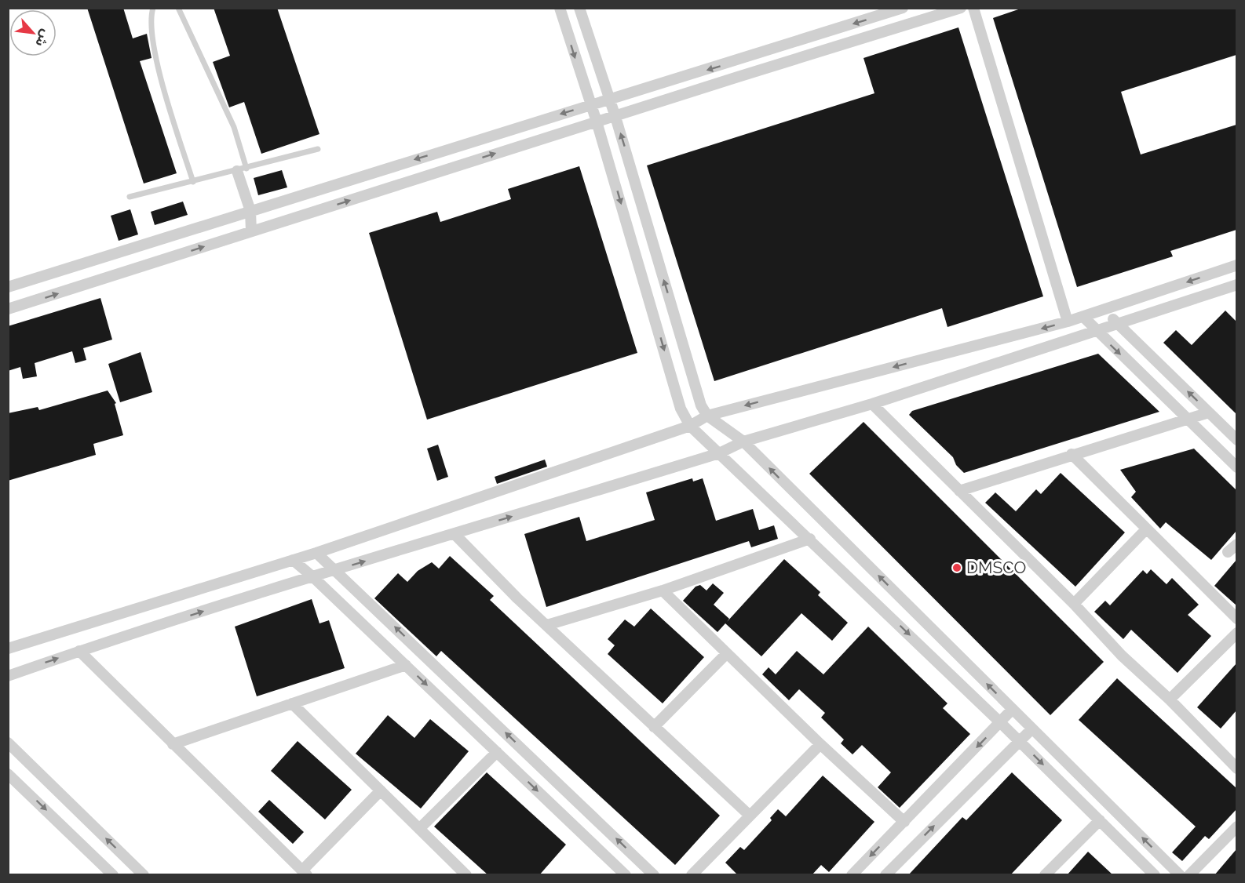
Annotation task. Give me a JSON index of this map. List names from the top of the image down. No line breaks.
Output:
{"places":["DMSCO"],"north":"bottom right"}
